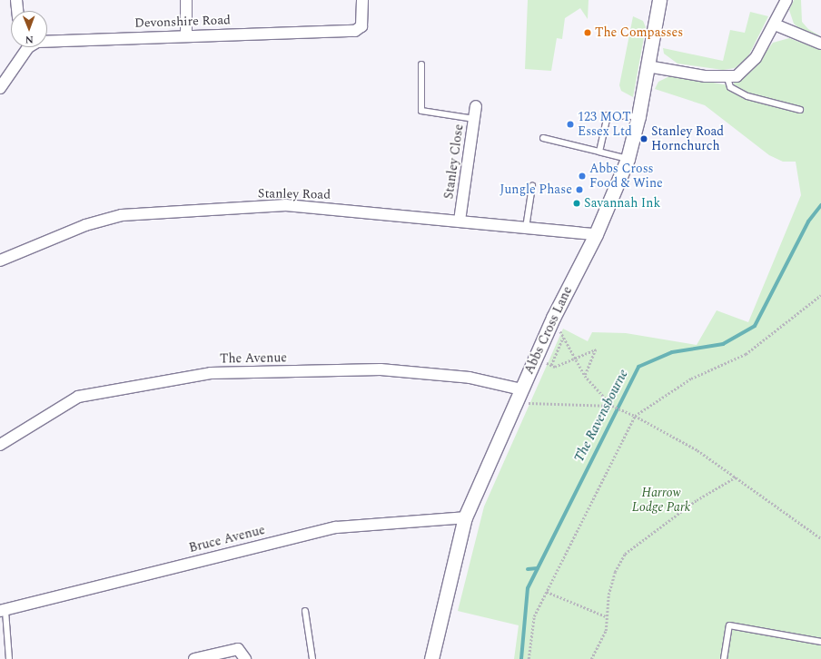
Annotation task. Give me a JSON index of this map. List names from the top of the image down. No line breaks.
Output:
{"streets":{"street":["Devonshire Road","Stanley Close","Stanley Road","Abbs Cross Lane","The Avenue","Bruce Avenue"]},"crossings":[["Stanley Close","Stanley Road"],["Stanley Road","Abbs Cross Lane"],["Abbs Cross Lane","The Avenue"],["Abbs Cross Lane","Bruce Avenue"]],"water":["The Ravensbourne"],"parks":["Harrow Lodge Park"],"places":["The Compasses","123 MOT Essex Ltd","Stanley Road Hornchurch","Abbs Cross Food & Wine","Jungle Phase","Savannah Ink"],"north":"bottom"}
